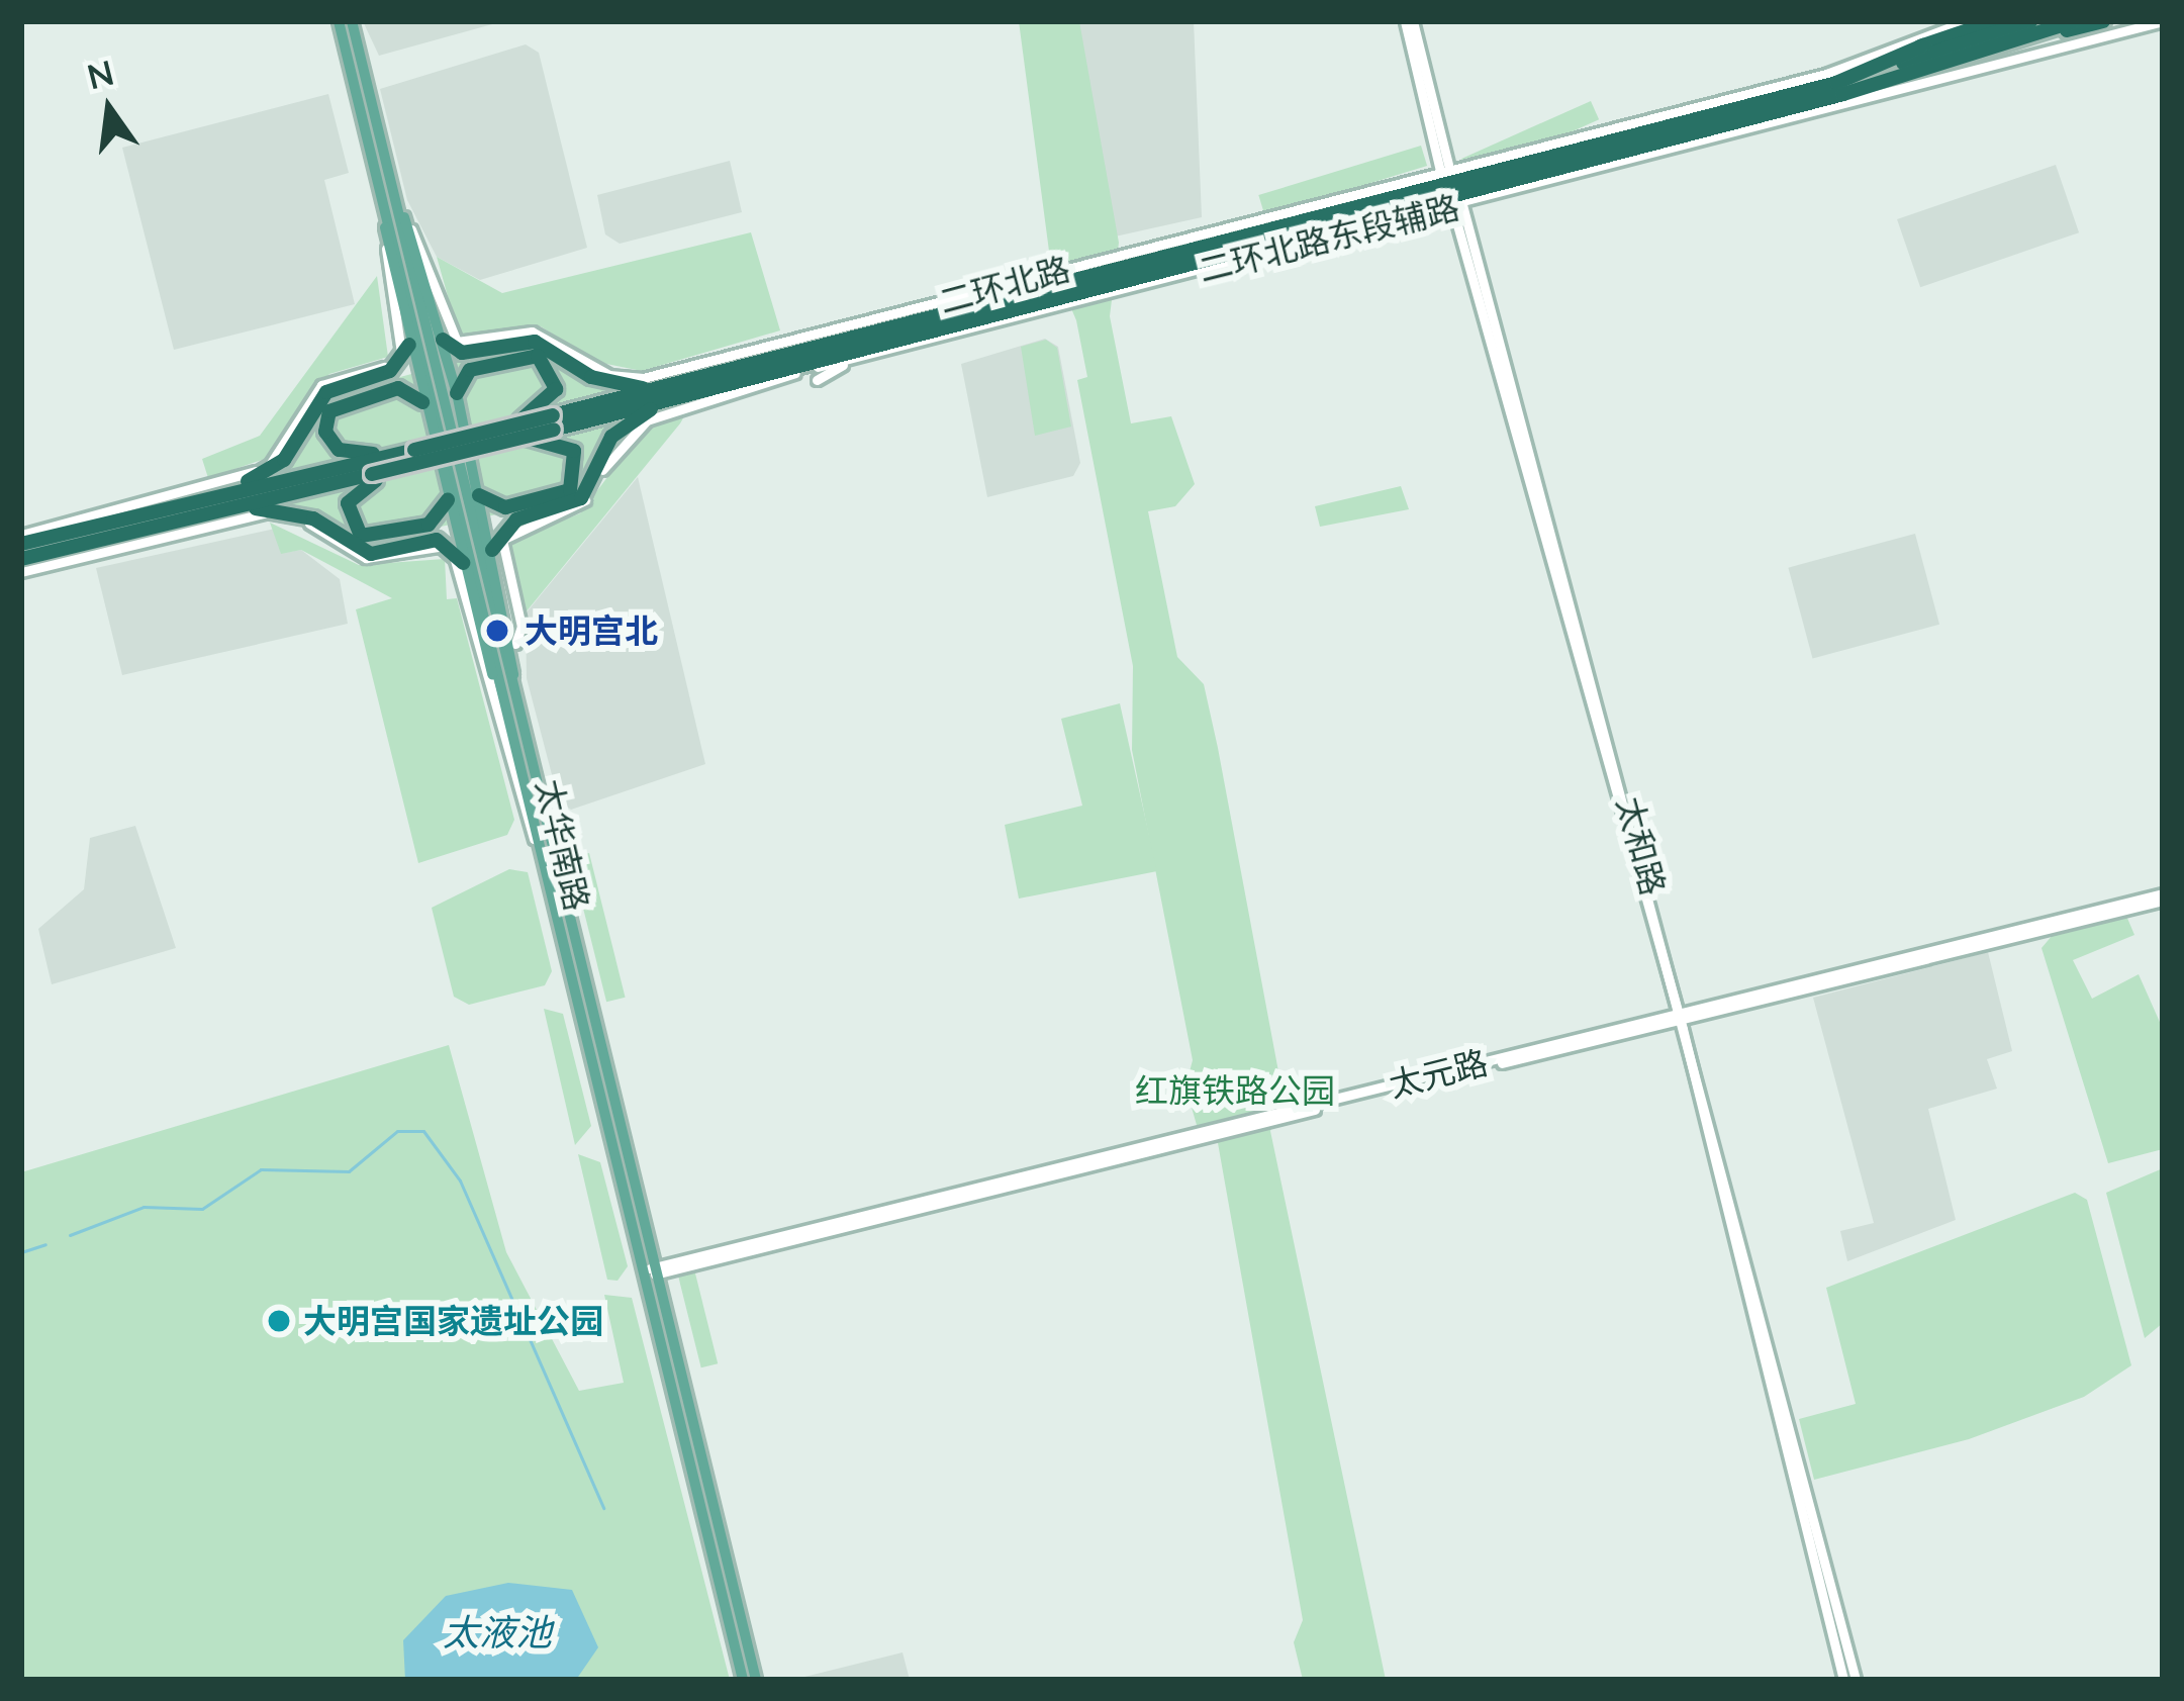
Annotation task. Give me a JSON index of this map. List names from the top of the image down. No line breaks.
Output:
{"streets":{"highway":["二环北路"],"main road":["二环北路东段辅路","太华南路","太和路","太元路"]},"crossings":[["二环北路东段辅路","二环北路"],["二环北路东段辅路","太和路"],["二环北路","太和路"],["太华南路","太元路"],["太和路","太元路"]],"water":["太液池"],"parks":["红旗铁路公园"],"places":["大明宫北","大明宫国家遗址公园"],"north":"top"}
